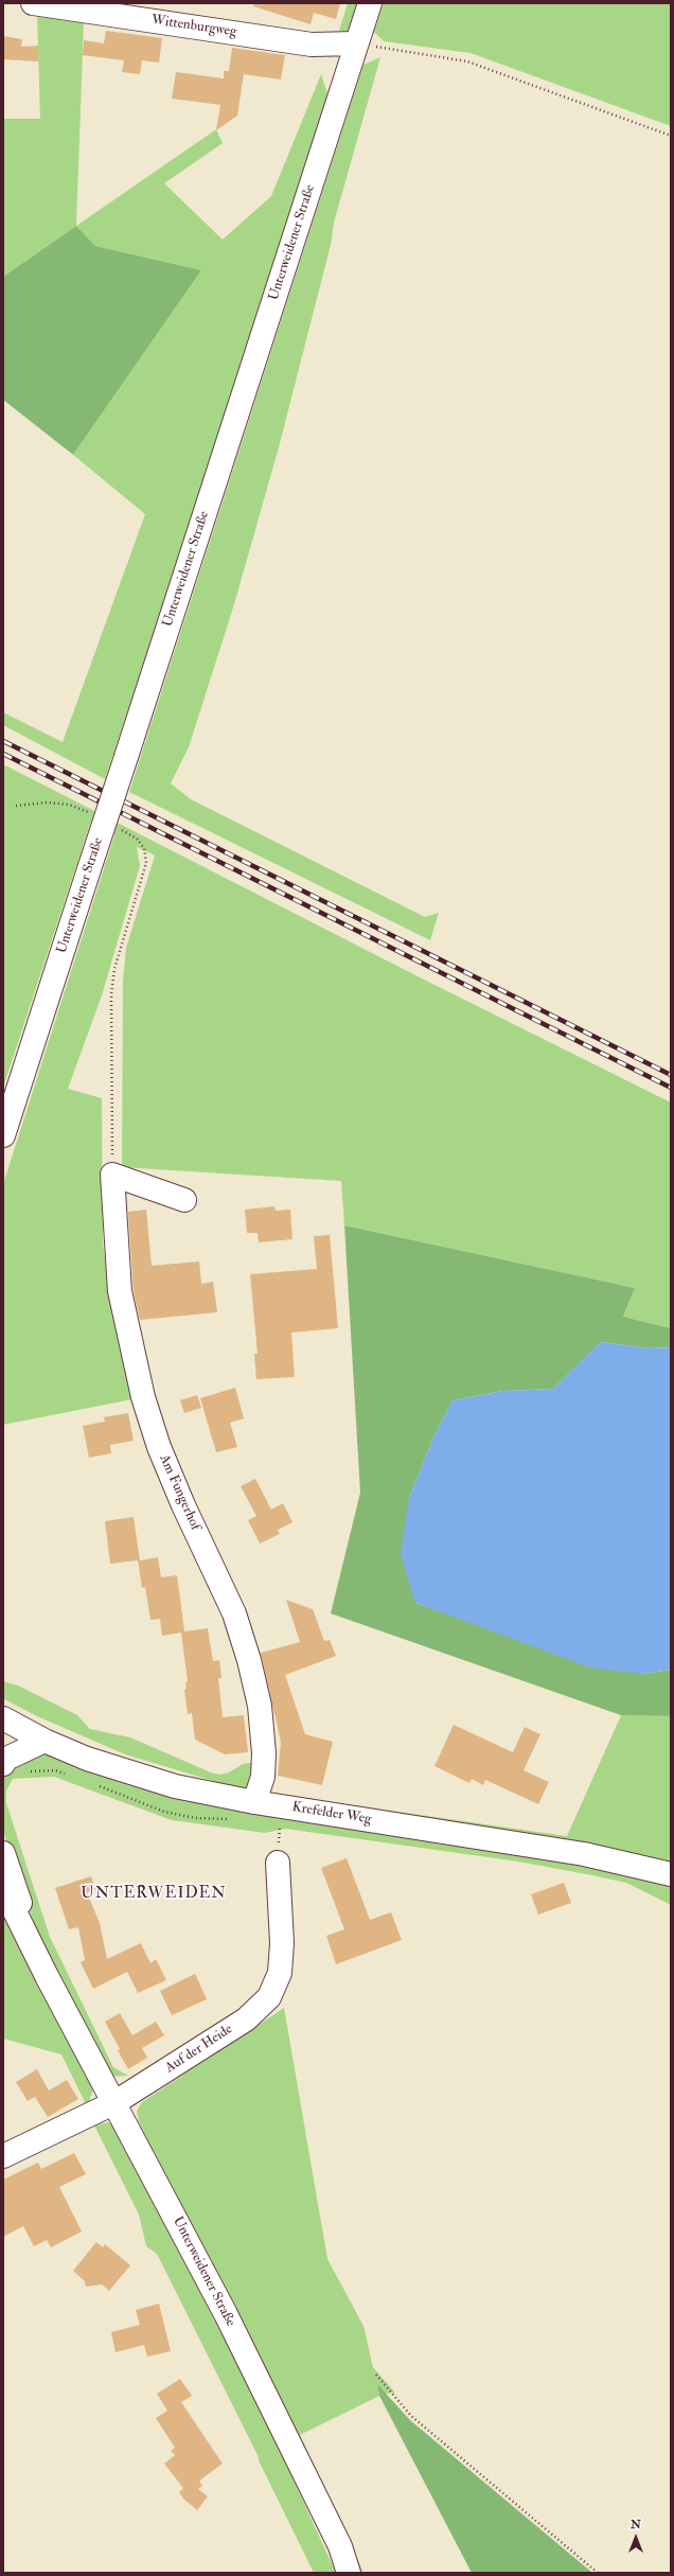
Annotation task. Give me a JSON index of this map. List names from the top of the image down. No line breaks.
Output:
{"streets":{"street":["Wittenburgweg","Unterweidener Straße","Am Fungerhof","Krefelder Weg","Auf der Heide"]},"crossings":[["Wittenburgweg","Unterweidener Straße"],["Unterweidener Straße","Auf der Heide"],["Am Fungerhof","Krefelder Weg"]],"districts":["UNTERWEIDEN"],"north":"top"}
